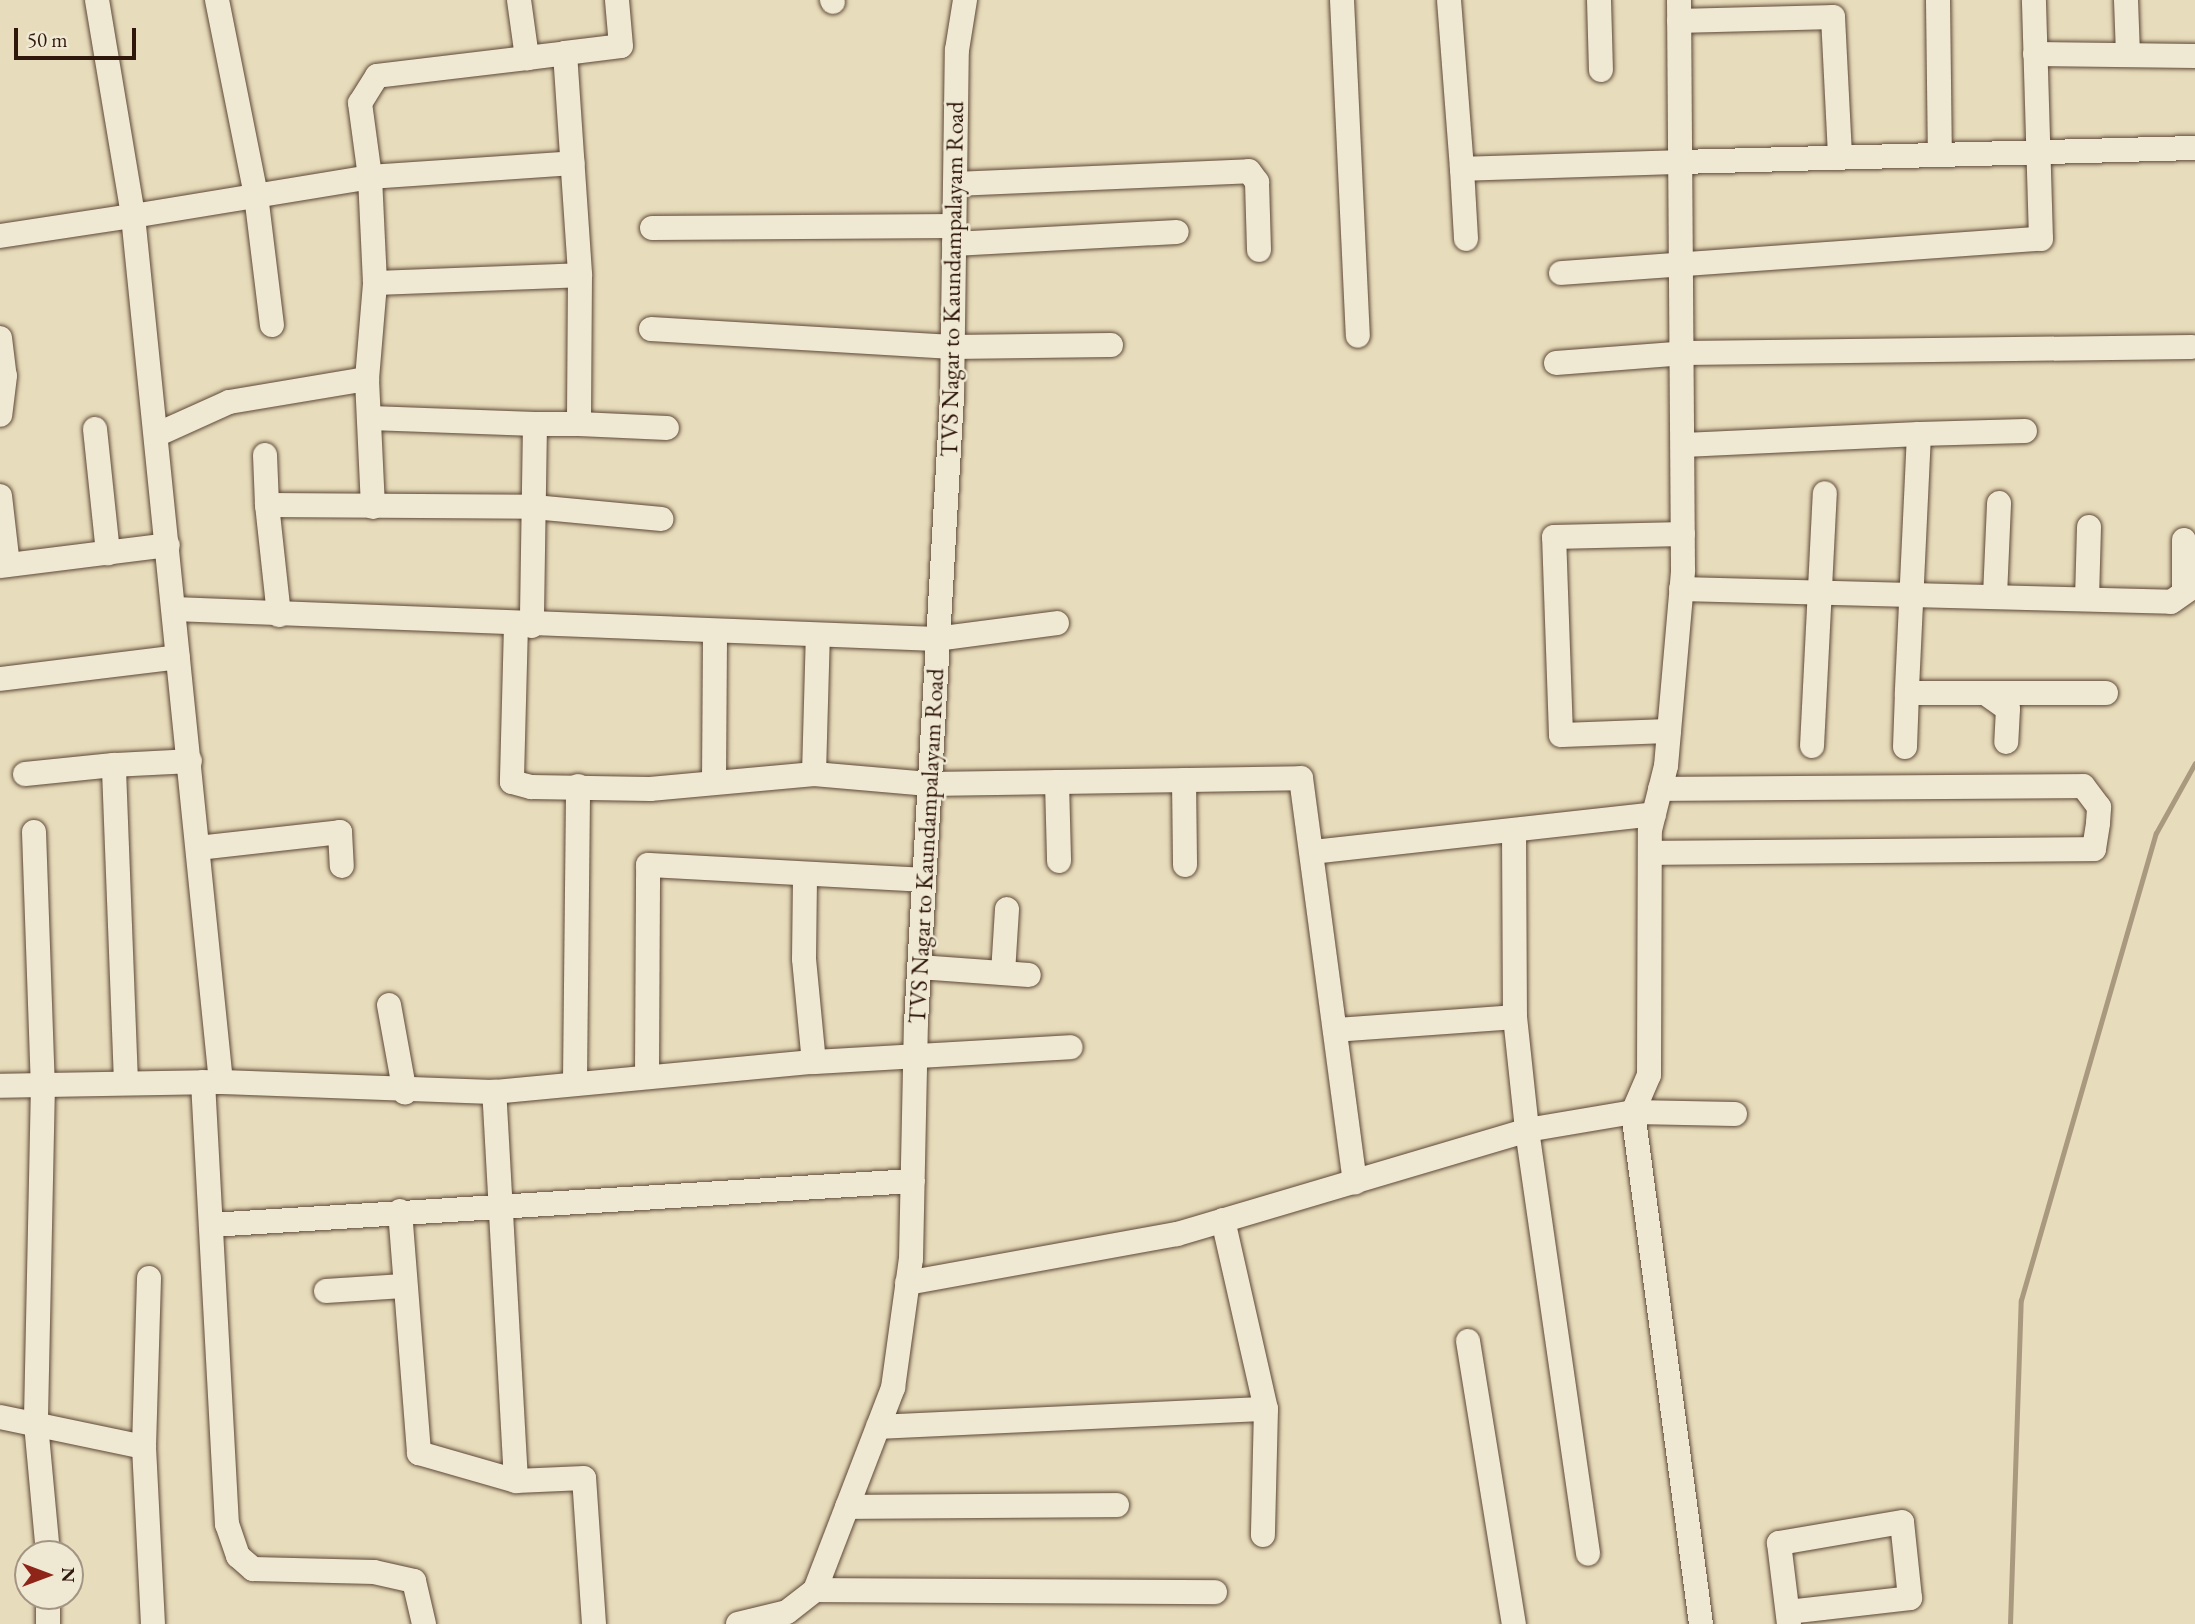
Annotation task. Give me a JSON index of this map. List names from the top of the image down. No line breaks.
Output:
{"streets":{"street":["TVS Nagar to Kaundampalayam Road"]},"scale_bar":"50 m","north":"right"}
